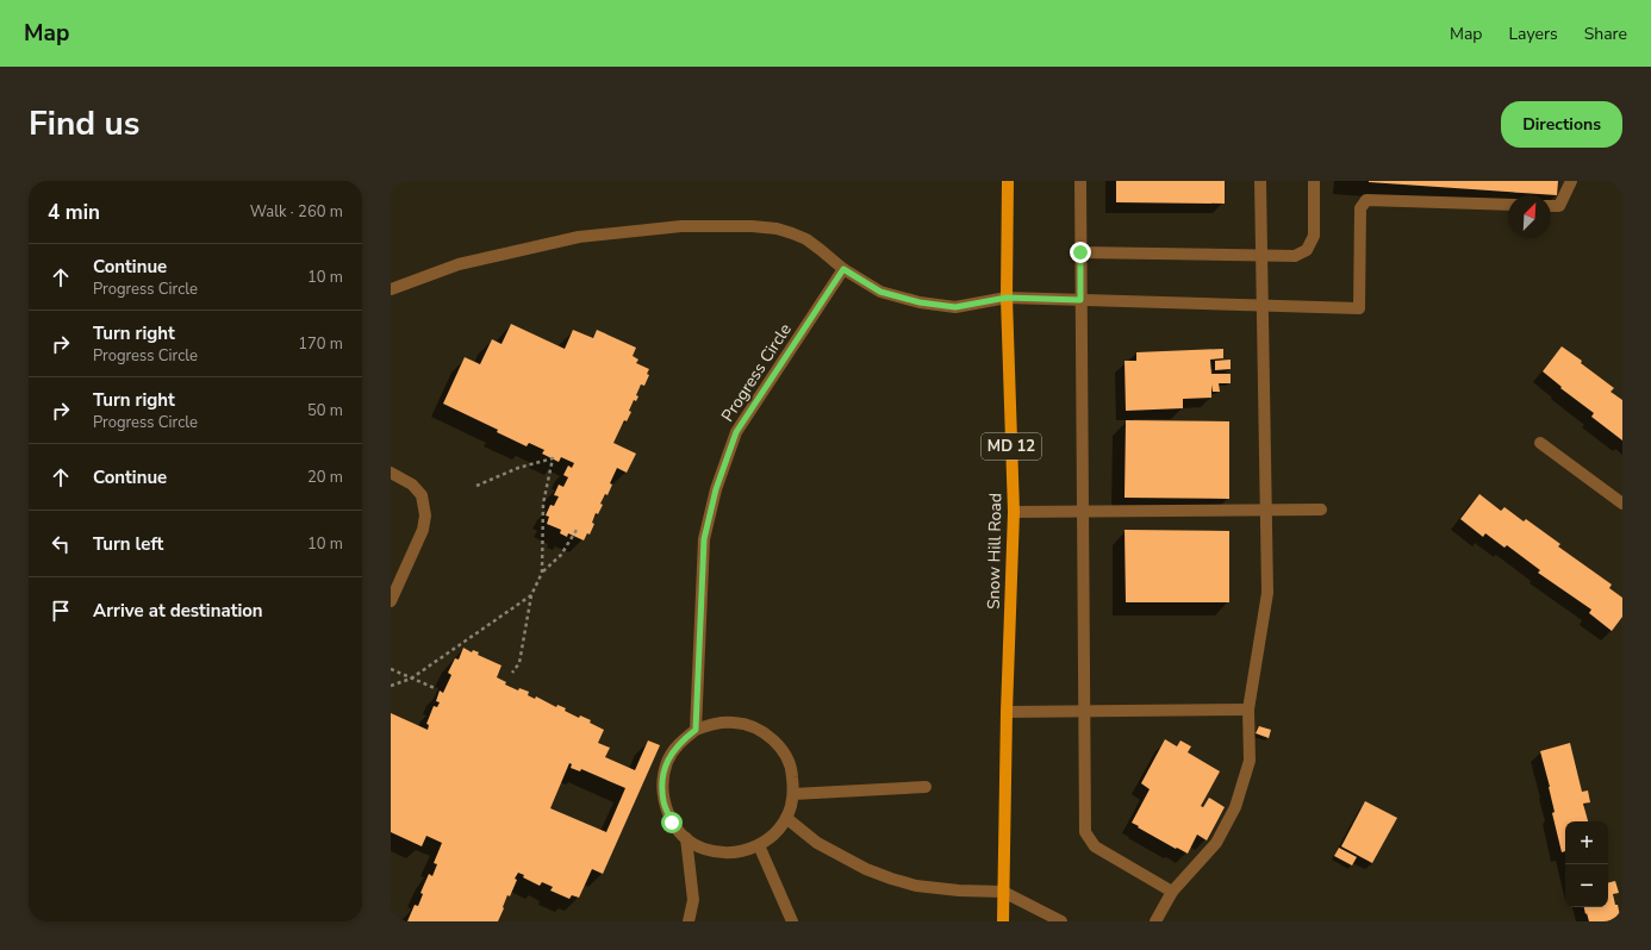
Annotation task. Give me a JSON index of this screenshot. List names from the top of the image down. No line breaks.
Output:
{"streets":{"main road":["MD 12","Snow Hill Road"],"street":["Progress Circle"]},"north":"top right","page":{"header":"Map","nav":["Map","Layers","Share"],"title":"Find us","buttons":"Directions","heading":["4 min","Walk · 260 m"],"list":[["Continue","Progress Circle","10 m"],["Turn right","Progress Circle","170 m"],["Turn right","Progress Circle","50 m"],["Continue","20 m"],["Turn left","10 m"],"Arrive at destination"],"map_buttons":["+","−"]}}
